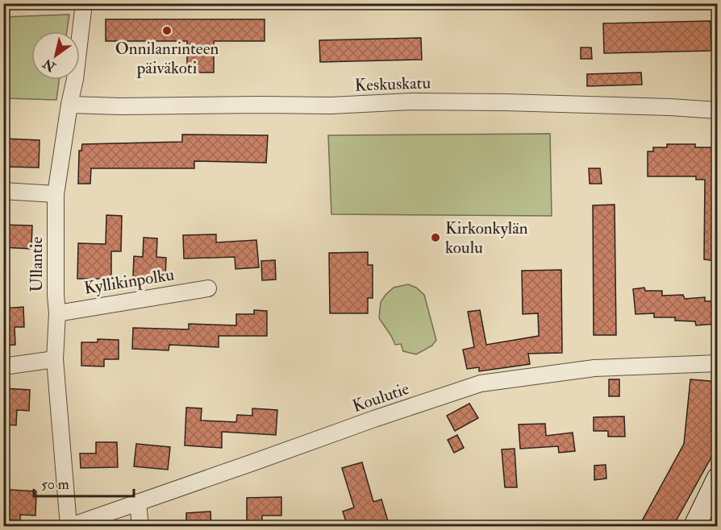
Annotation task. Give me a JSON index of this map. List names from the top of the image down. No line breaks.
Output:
{"streets":{"street":["Keskuskatu","Ullantie","Kyllikinpolku","Koulutie"]},"crossings":[["Keskuskatu","Ullantie"],["Ullantie","Kyllikinpolku"],["Ullantie","Koulutie"]],"places":["Onnilanrinteen päiväkoti","Kirkonkylän koulu"],"scale_bar":"50 m","north":"bottom left"}
